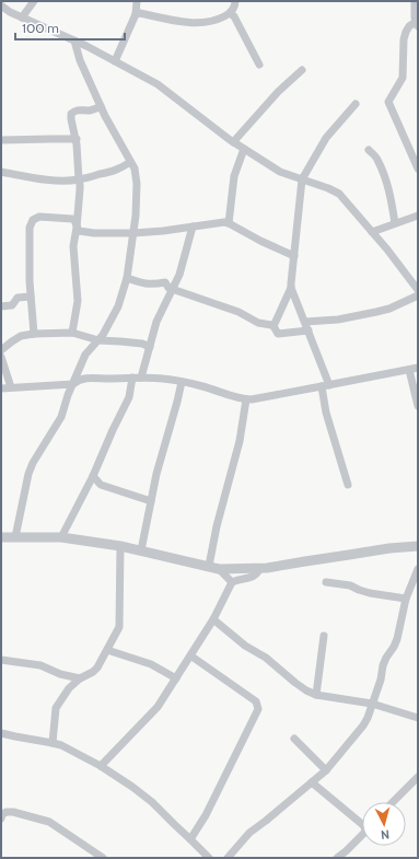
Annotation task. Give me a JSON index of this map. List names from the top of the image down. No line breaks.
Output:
{"scale_bar":"100 m","north":"bottom"}
